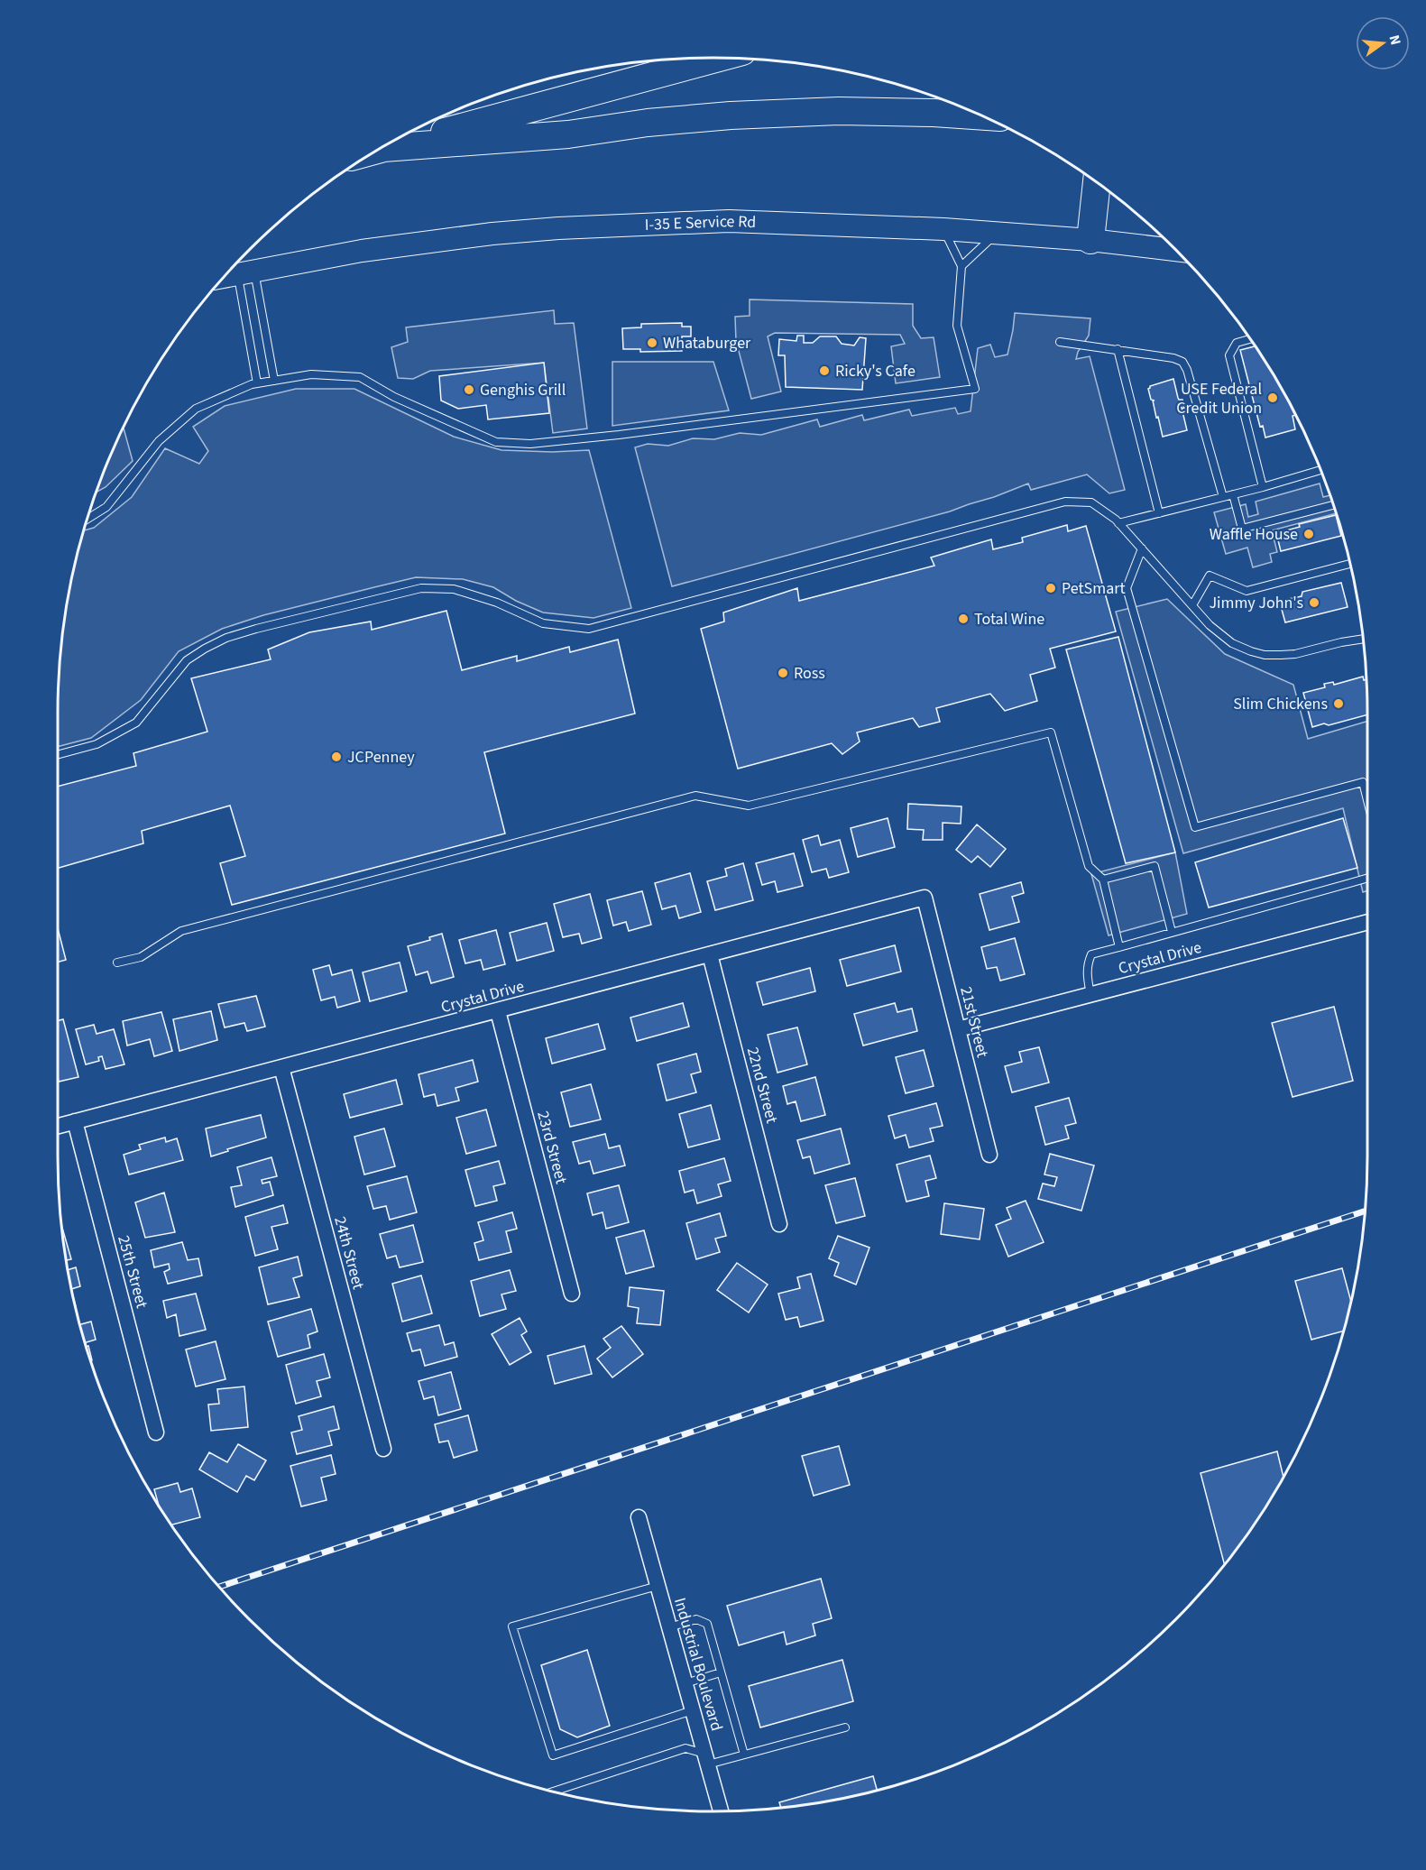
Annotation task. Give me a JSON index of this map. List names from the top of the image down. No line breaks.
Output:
{"streets":{"street":["I-35 E Service Rd","Crystal Drive","21st Street","22nd Street","23rd Street","24th Street","25th Street","Industrial Boulevard"]},"crossings":[["Crystal Drive","21st Street"],["Crystal Drive","22nd Street"],["Crystal Drive","23rd Street"],["Crystal Drive","24th Street"],["Crystal Drive","25th Street"]],"places":["Whataburger","Ricky's Cafe","Genghis Grill","USE Federal Credit Union","Waffle House","PetSmart","Jimmy John's","Total Wine","Ross","Slim Chickens","JCPenney"],"north":"right"}
